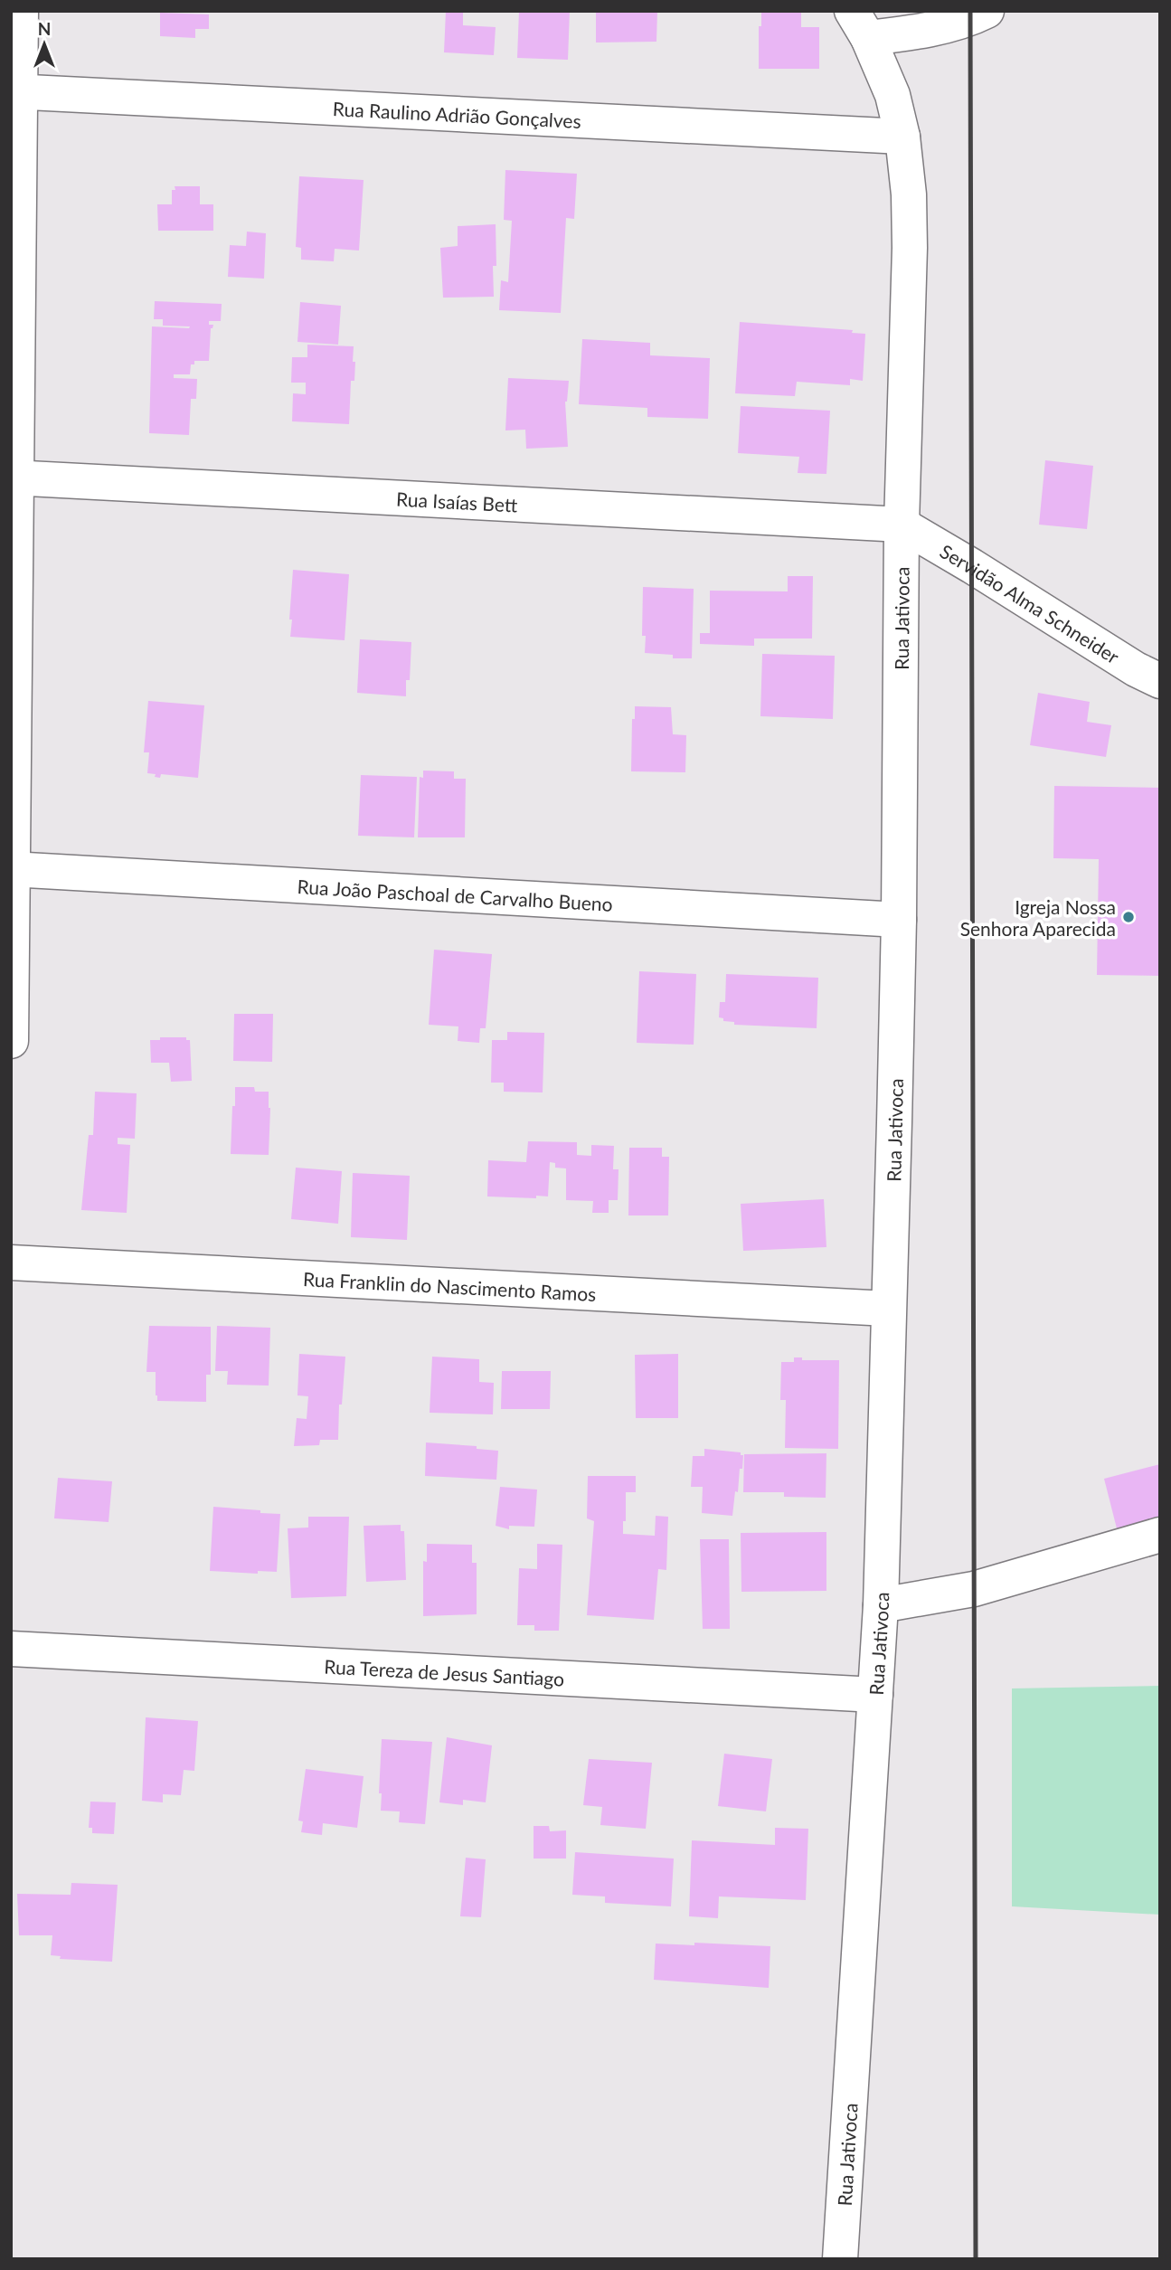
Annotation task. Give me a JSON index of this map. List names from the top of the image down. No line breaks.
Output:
{"streets":{"street":["Rua Raulino Adrião Gonçalves","Rua Isaías Bett","Servidão Alma Schneider","Rua Jativoca","Rua João Paschoal de Carvalho Bueno","Rua Franklin do Nascimento Ramos","Rua Tereza de Jesus Santiago"]},"crossings":[["Rua Raulino Adrião Gonçalves","Rua Jativoca"],["Rua Isaías Bett","Servidão Alma Schneider"],["Rua Isaías Bett","Rua Jativoca"],["Servidão Alma Schneider","Rua Jativoca"],["Rua Jativoca","Rua João Paschoal de Carvalho Bueno"],["Rua Jativoca","Rua Franklin do Nascimento Ramos"],["Rua Jativoca","Rua Tereza de Jesus Santiago"]],"places":["Igreja Nossa Senhora Aparecida"],"north":"top"}
